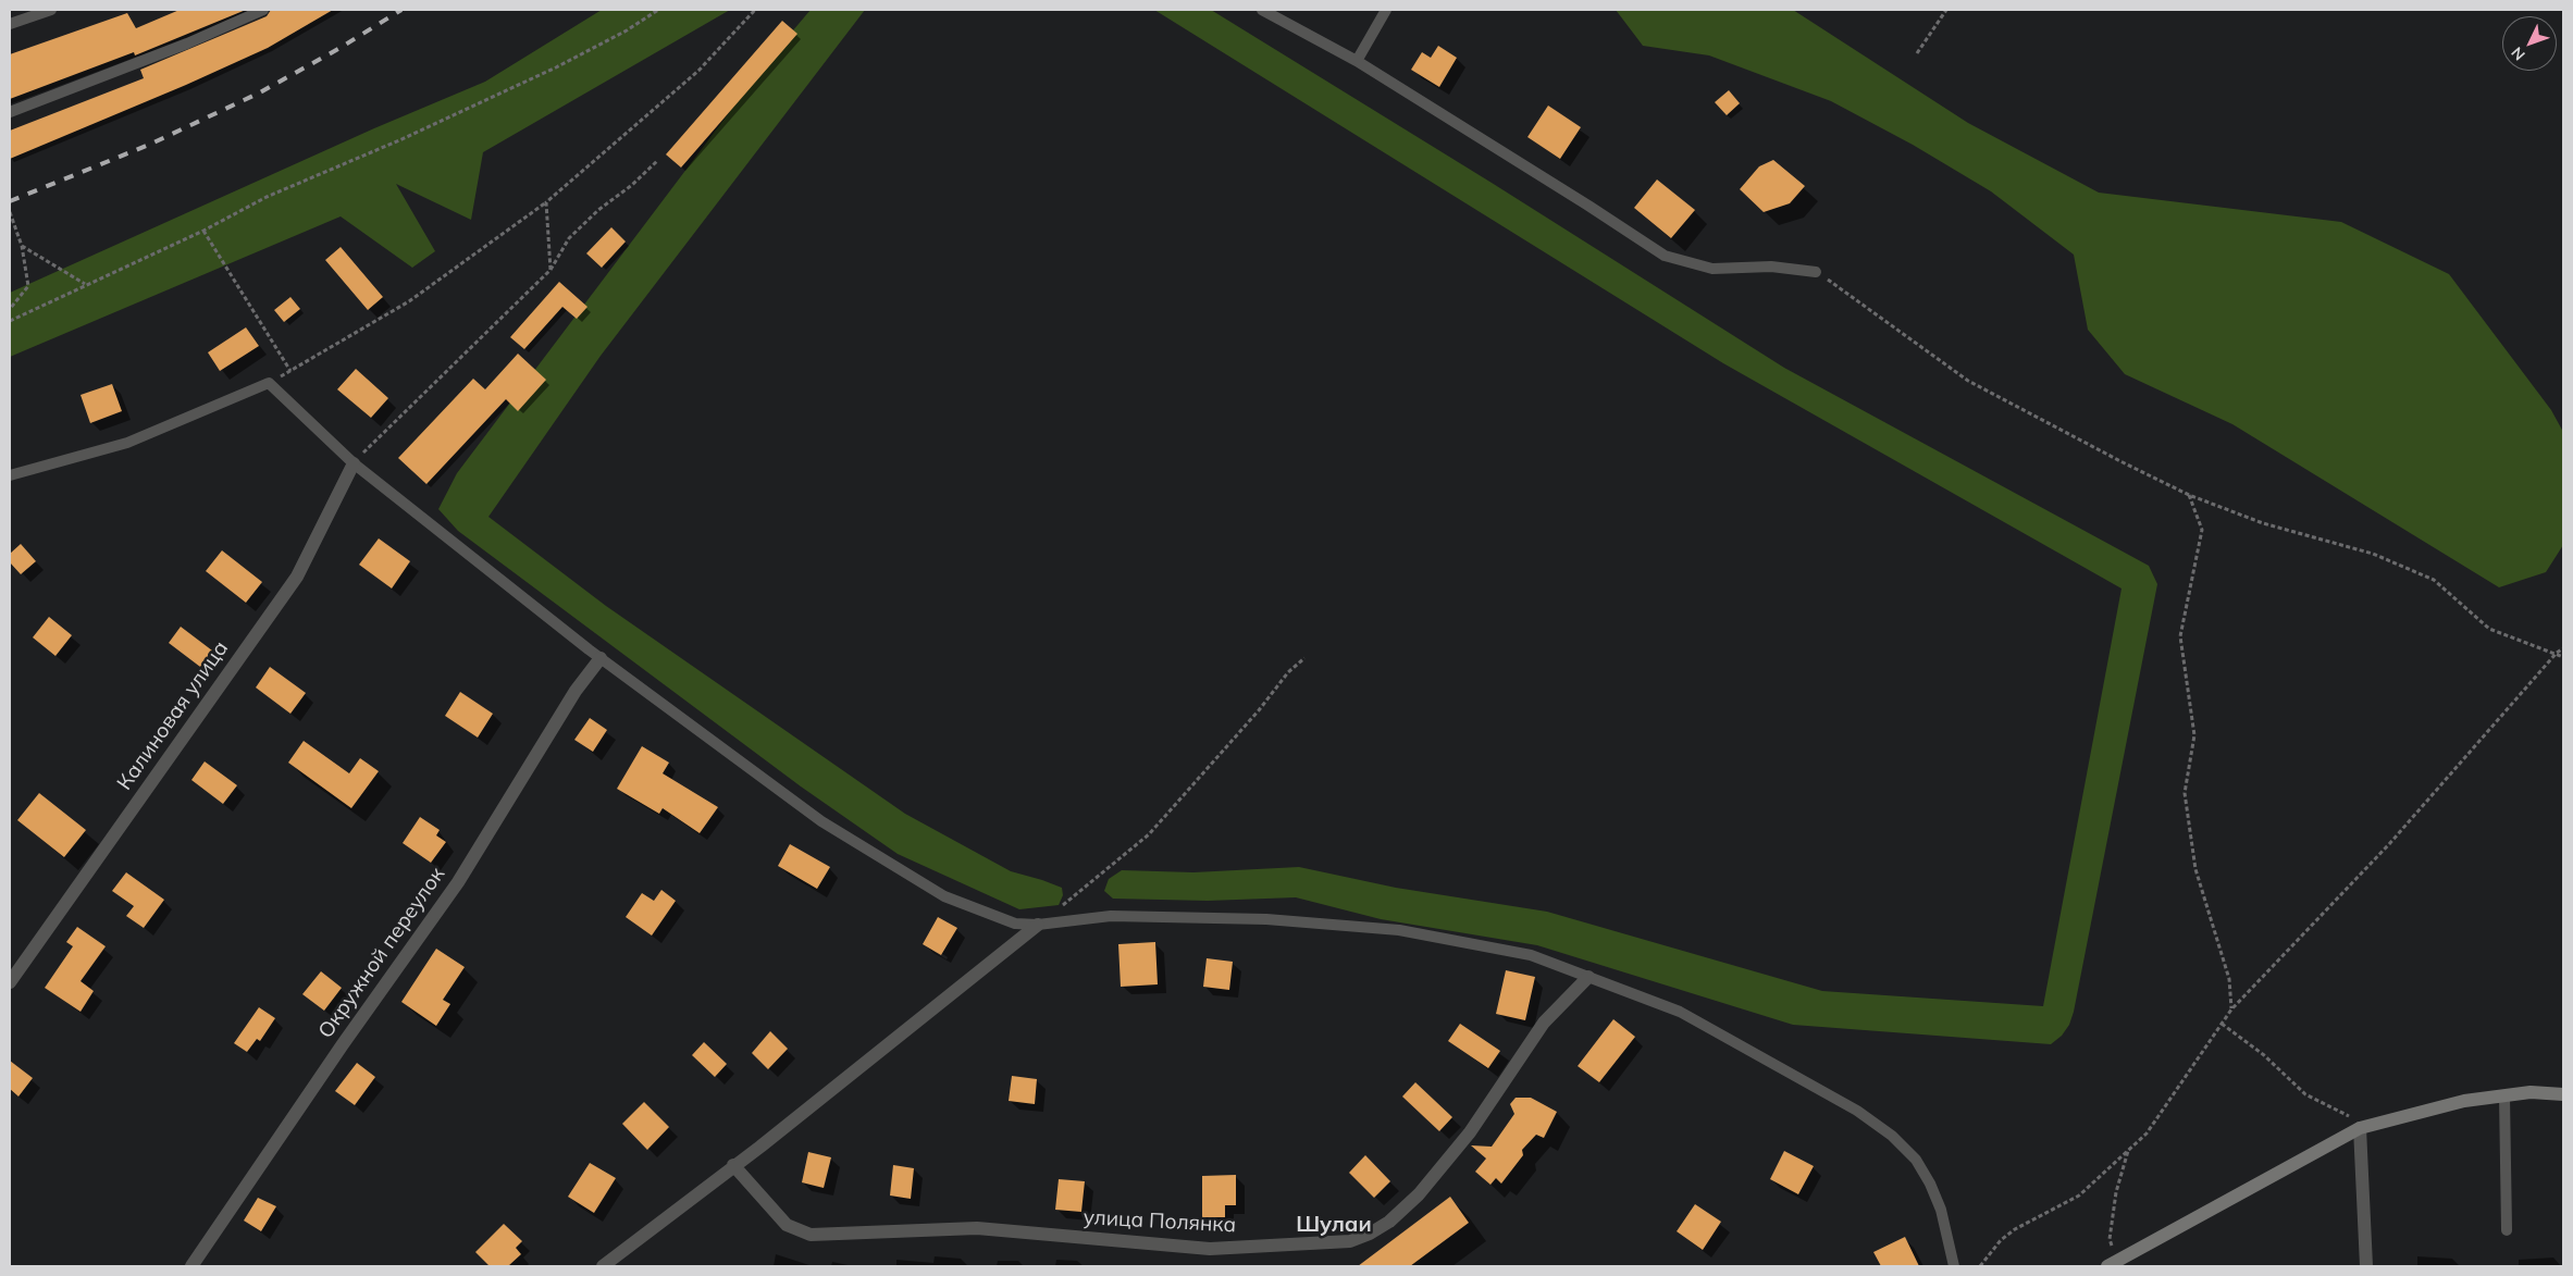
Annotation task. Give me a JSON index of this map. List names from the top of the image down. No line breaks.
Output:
{"streets":{"street":["Калиновая улица","Окружной переулок","улица Полянка"]},"districts":["Шулаи"],"north":"bottom left"}
